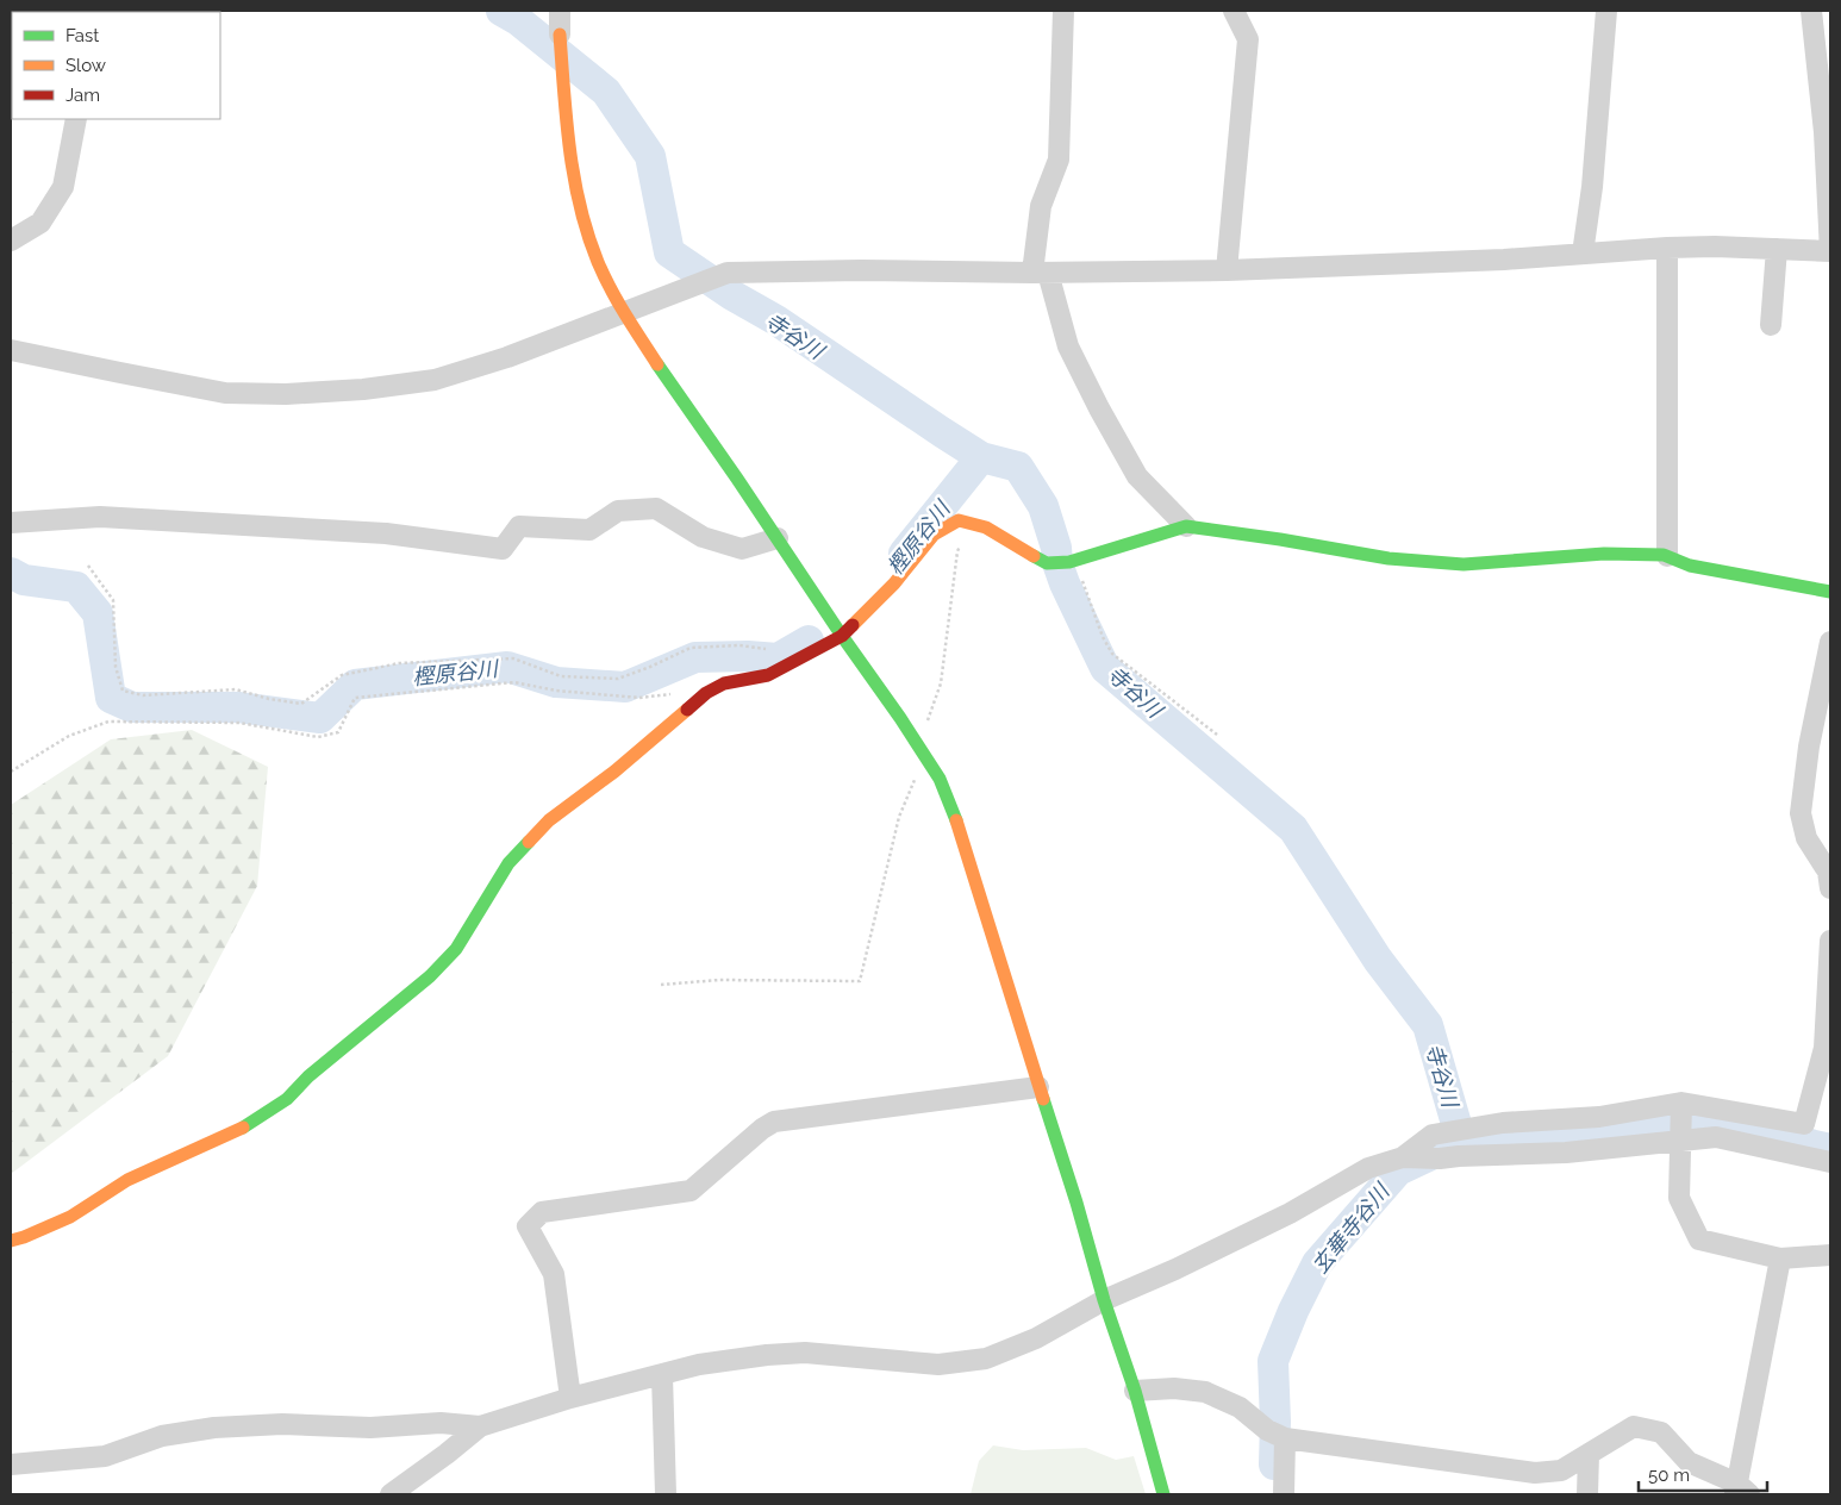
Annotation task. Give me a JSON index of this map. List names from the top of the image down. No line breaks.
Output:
{"water":["寺谷川","樫原谷川","玄華寺谷川"],"legend":["Fast","Slow","Jam"],"scale_bar":"50 m"}
